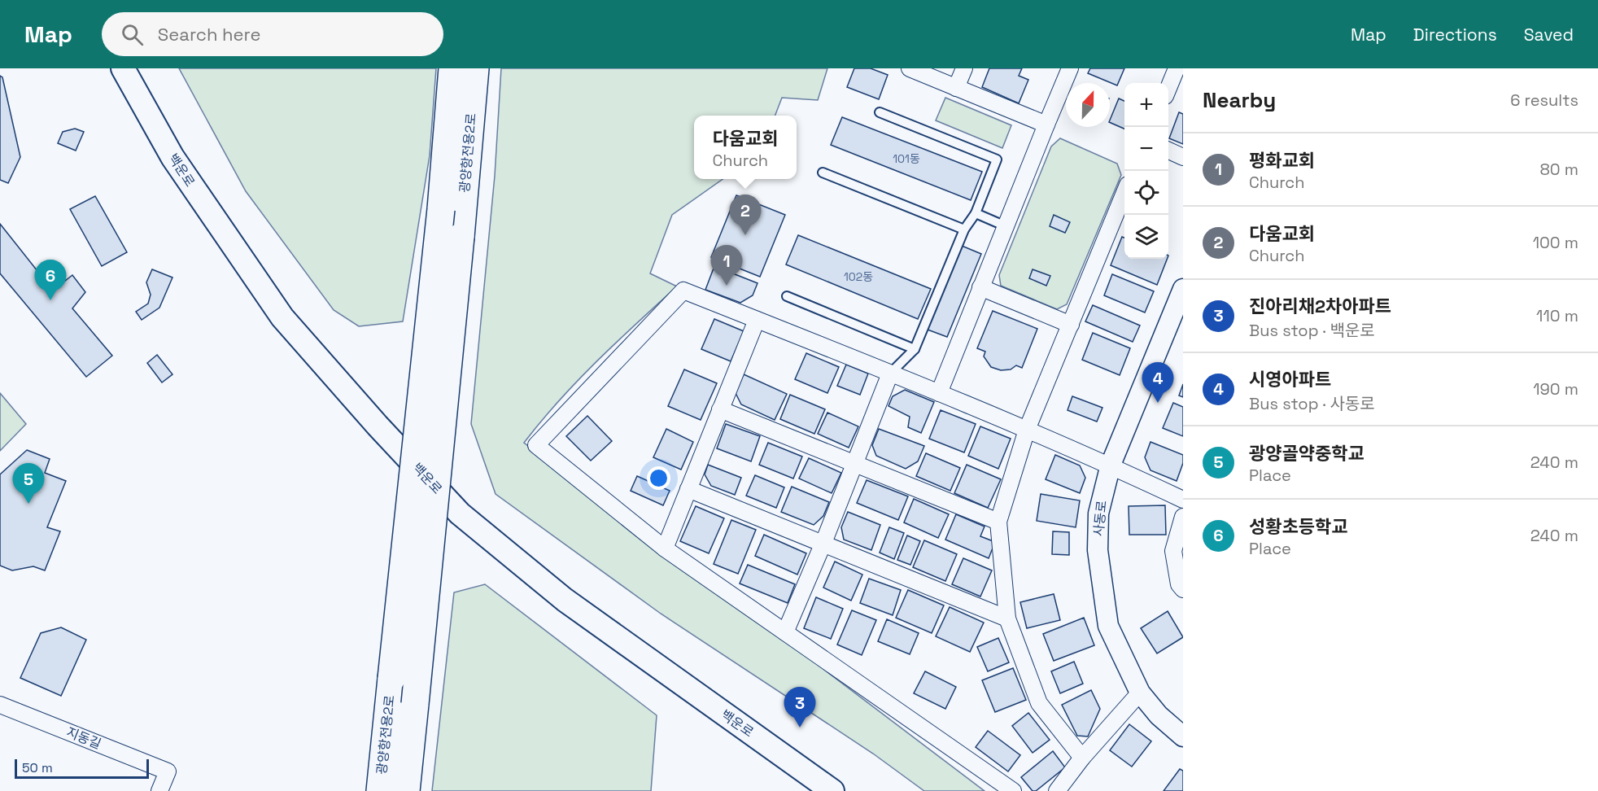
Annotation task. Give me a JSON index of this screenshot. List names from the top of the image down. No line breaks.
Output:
{"streets":{"highway":["광양항전용2로"],"main road":["백운로"],"street":["사동로","지동길"]},"house_numbers":["101동","102동"],"scale_bar":"50 m","north":"top","page":{"header":"Map","search":"Search here","nav":["Map","Directions","Saved"],"heading":["Nearby","6 results"],"map_buttons":["+","−"],"popup":["다움교회","Church"],"list":[{"mark":"1","name":"평화교회","note":"Church","value":"80 m"},{"mark":"2","name":"다움교회","note":"Church","value":"100 m"},{"mark":"3","name":"진아리채2차아파트","note":"Bus stop · 백운로","value":"110 m"},{"mark":"4","name":"시영아파트","note":"Bus stop · 사동로","value":"190 m"},{"mark":"5","name":"광양골약중학교","note":"Place","value":"240 m"},{"mark":"6","name":"성황초등학교","note":"Place","value":"240 m"}],"pins":["2","1","6","4","5","3"],"scale":"50 m"}}
